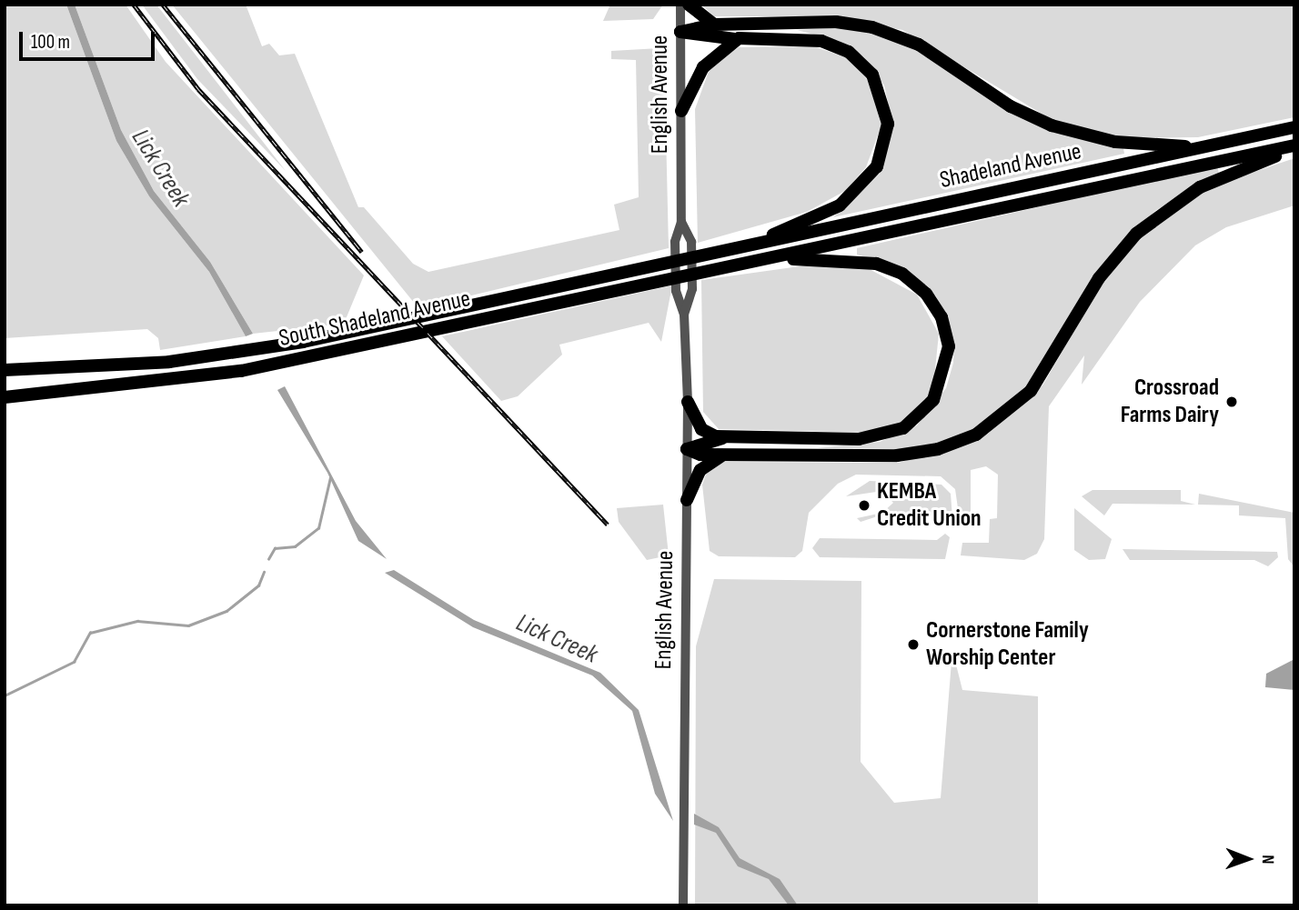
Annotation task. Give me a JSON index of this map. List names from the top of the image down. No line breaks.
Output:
{"streets":{"highway":["Shadeland Avenue","South Shadeland Avenue"],"street":["English Avenue"]},"crossings":[["Shadeland Avenue","South Shadeland Avenue"]],"water":["Lick Creek"],"places":["Crossroad Farms Dairy","KEMBA Credit Union","Cornerstone Family Worship Center"],"scale_bar":"100 m","north":"right"}
